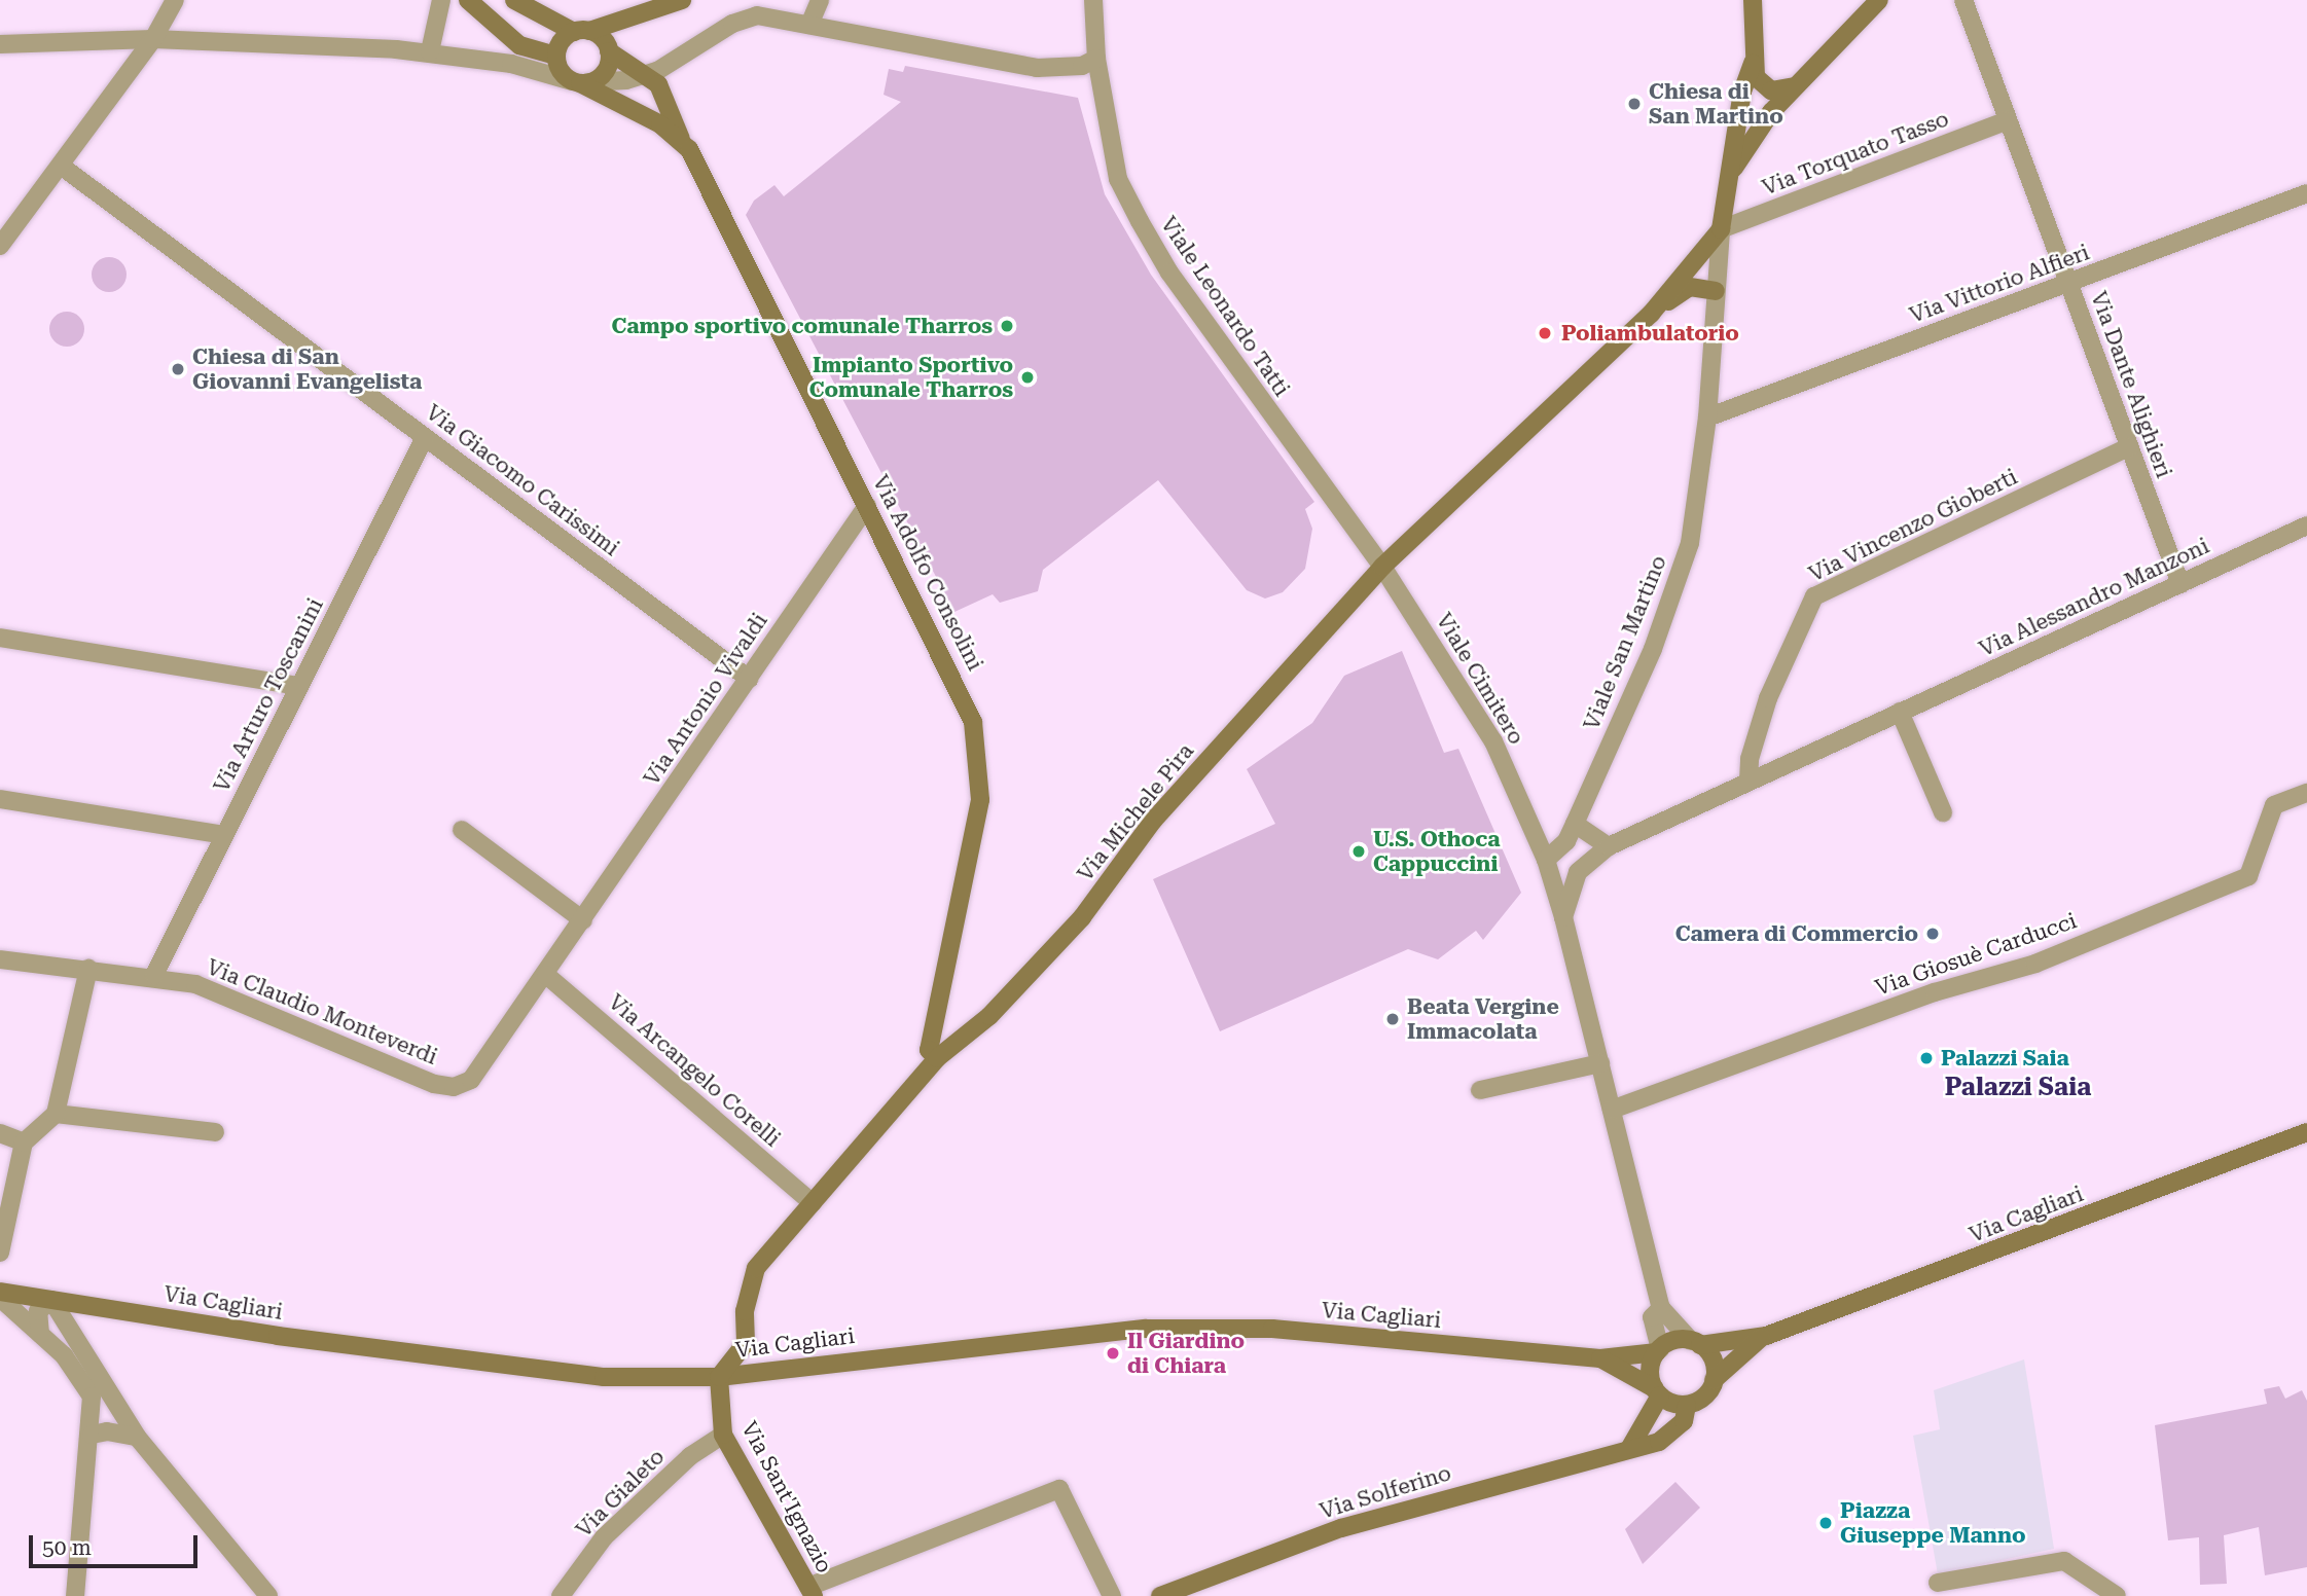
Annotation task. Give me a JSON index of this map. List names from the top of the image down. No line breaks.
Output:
{"streets":{"street":["Via Torquato Tasso","Via Vittorio Alfieri","Viale Leonardo Tatti","Via Dante Alighieri","Via Giacomo Carissimi","Via Vincenzo Gioberti","Via Adolfo Consolini","Via Alessandro Manzoni","Viale San Martino","Viale Cimitero","Via Arturo Toscanini","Via Antonio Vivaldi","Via Michele Pira","Via Giosuè Carducci","Via Claudio Monteverdi","Via Arcangelo Corelli","Via Cagliari","Via Solferino","Via Gialeto","Via Sant'Ignazio"]},"crossings":[["Via Torquato Tasso","Via Dante Alighieri"],["Via Torquato Tasso","Viale San Martino"],["Via Torquato Tasso","Via Michele Pira"],["Via Vittorio Alfieri","Via Dante Alighieri"],["Via Vittorio Alfieri","Viale San Martino"],["Viale Leonardo Tatti","Viale Cimitero"],["Viale Leonardo Tatti","Via Michele Pira"],["Via Dante Alighieri","Via Vincenzo Gioberti"],["Via Dante Alighieri","Via Alessandro Manzoni"],["Via Giacomo Carissimi","Via Arturo Toscanini"],["Via Giacomo Carissimi","Via Antonio Vivaldi"],["Via Vincenzo Gioberti","Via Alessandro Manzoni"],["Via Adolfo Consolini","Via Antonio Vivaldi"],["Via Adolfo Consolini","Via Michele Pira"],["Viale San Martino","Viale Cimitero"],["Viale San Martino","Via Michele Pira"],["Viale Cimitero","Via Michele Pira"],["Via Arturo Toscanini","Via Claudio Monteverdi"],["Via Antonio Vivaldi","Via Claudio Monteverdi"],["Via Antonio Vivaldi","Via Arcangelo Corelli"],["Via Michele Pira","Via Arcangelo Corelli"],["Via Michele Pira","Via Cagliari"],["Via Michele Pira","Via Sant'Ignazio"],["Via Cagliari","Via Solferino"],["Via Cagliari","Via Sant'Ignazio"],["Via Gialeto","Via Sant'Ignazio"]],"districts":["Palazzi Saia"],"places":["Chiesa di San Martino","Campo sportivo comunale Tharros","Poliambulatorio","Chiesa di San Giovanni Evangelista","Impianto Sportivo Comunale Tharros","U.S. Othoca Cappuccini","Camera di Commercio","Beata Vergine Immacolata","Palazzi Saia","Il Giardino di Chiara","Piazza Giuseppe Manno"],"scale_bar":"50 m"}
